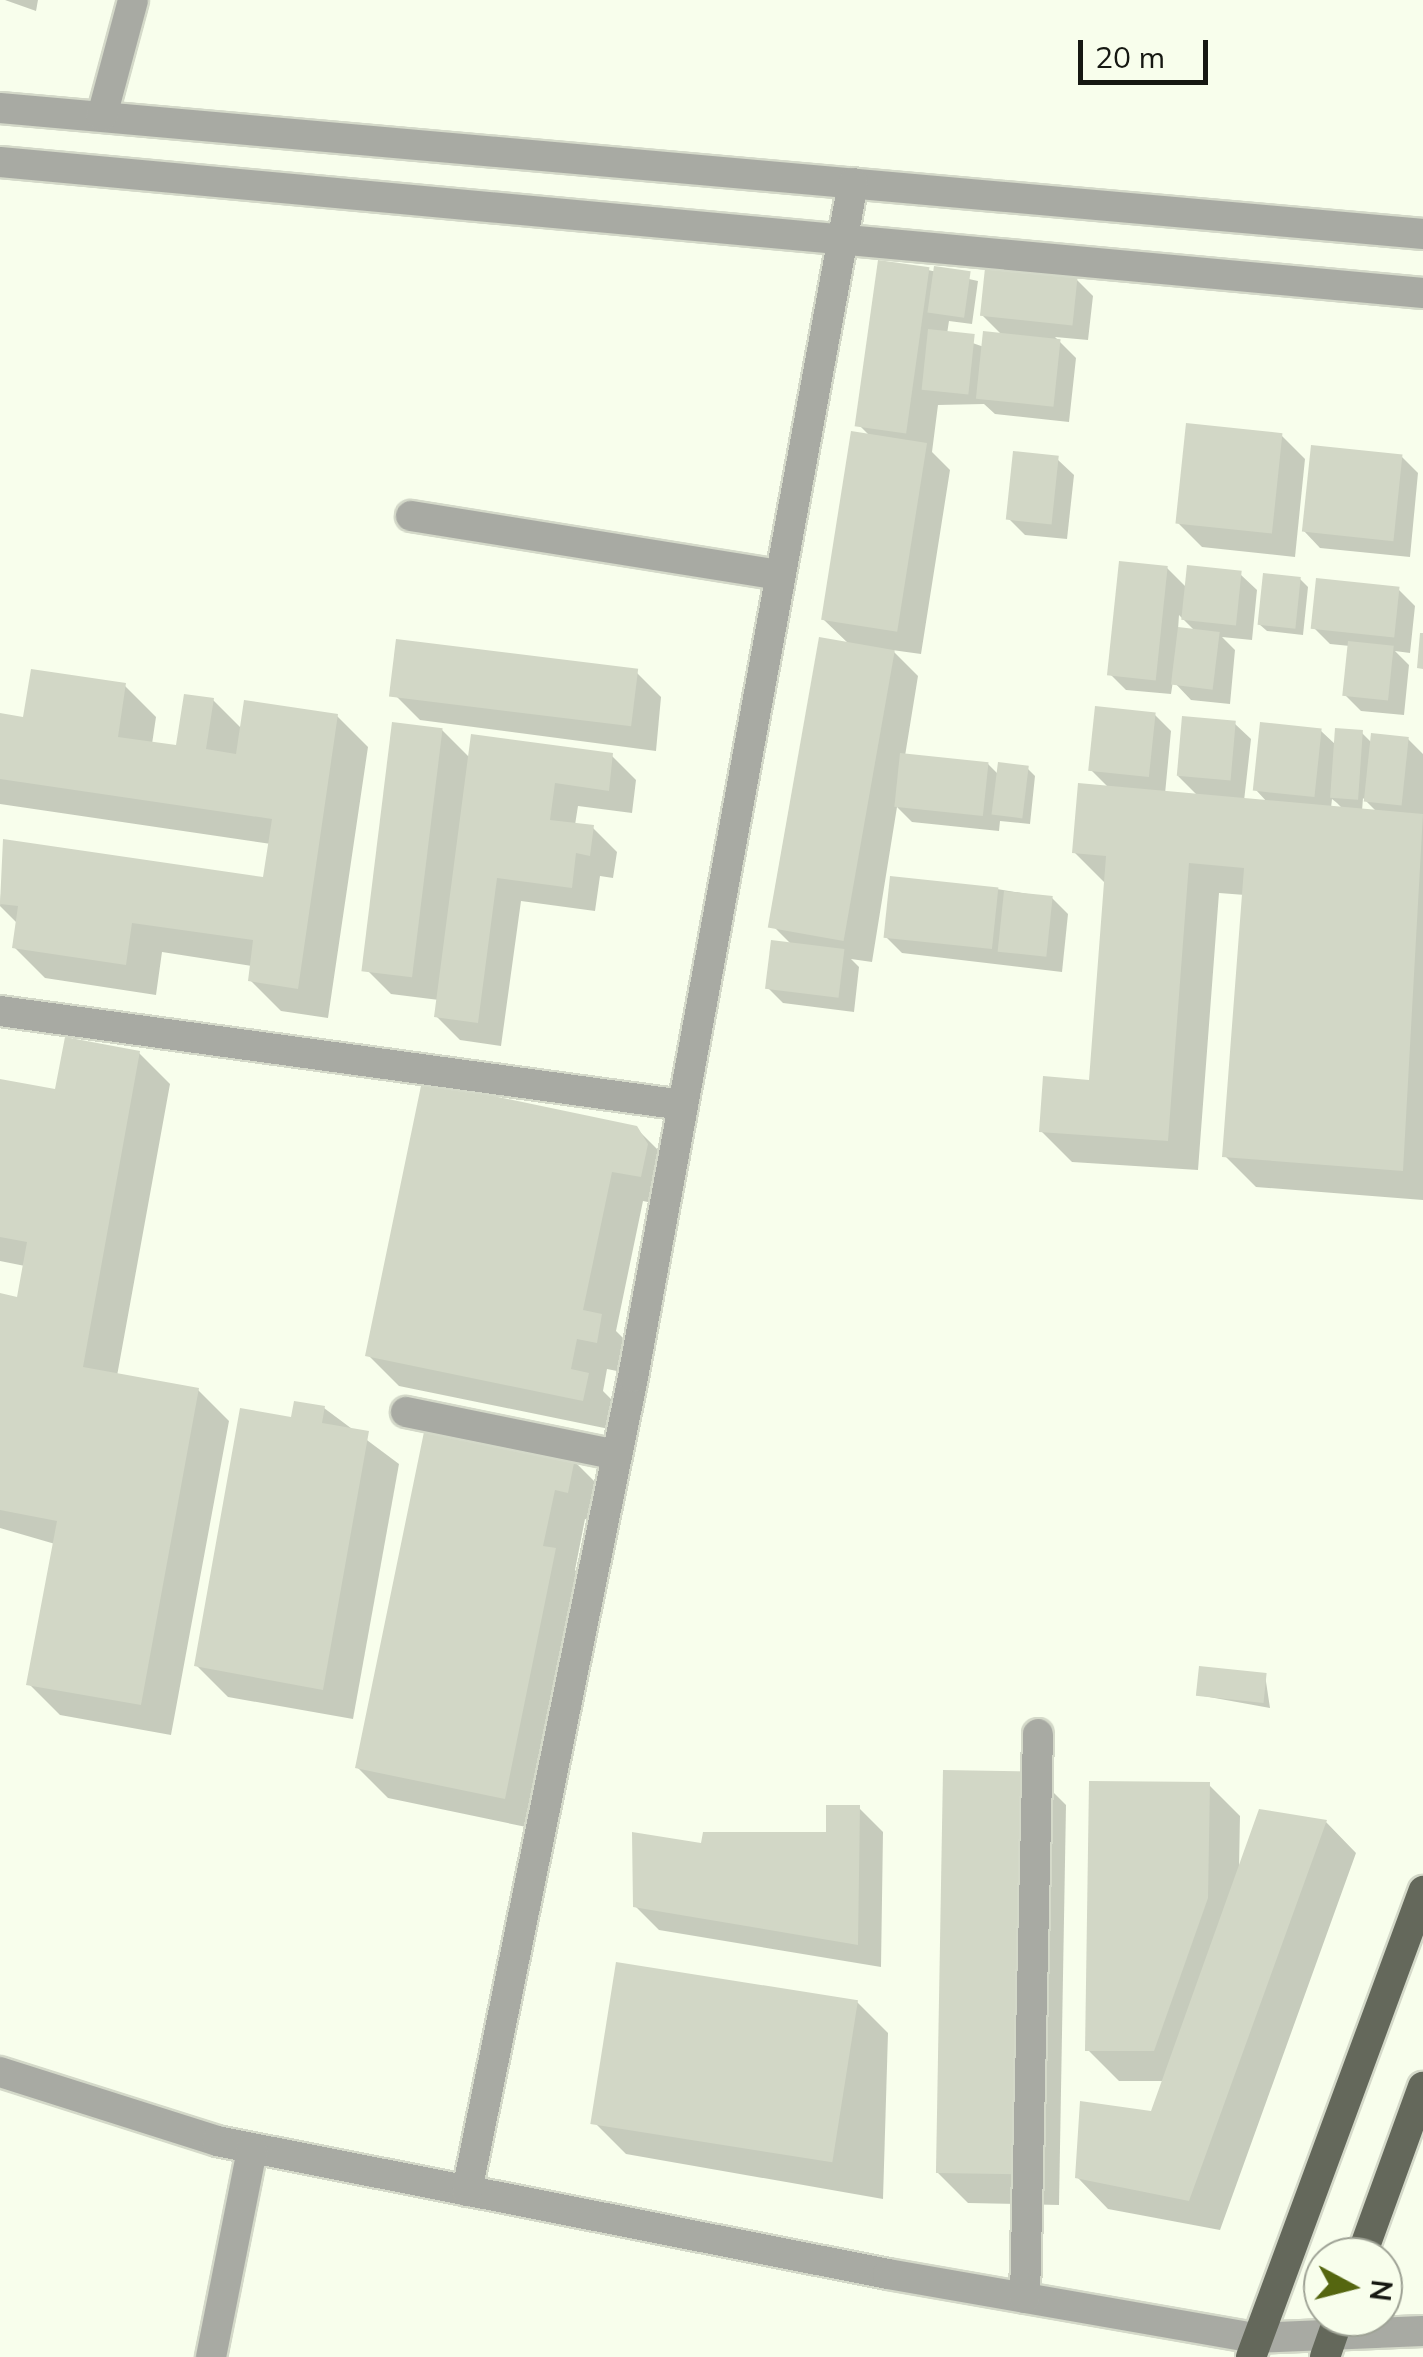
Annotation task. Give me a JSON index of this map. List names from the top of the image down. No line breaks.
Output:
{"scale_bar":"20 m","north":"right"}
